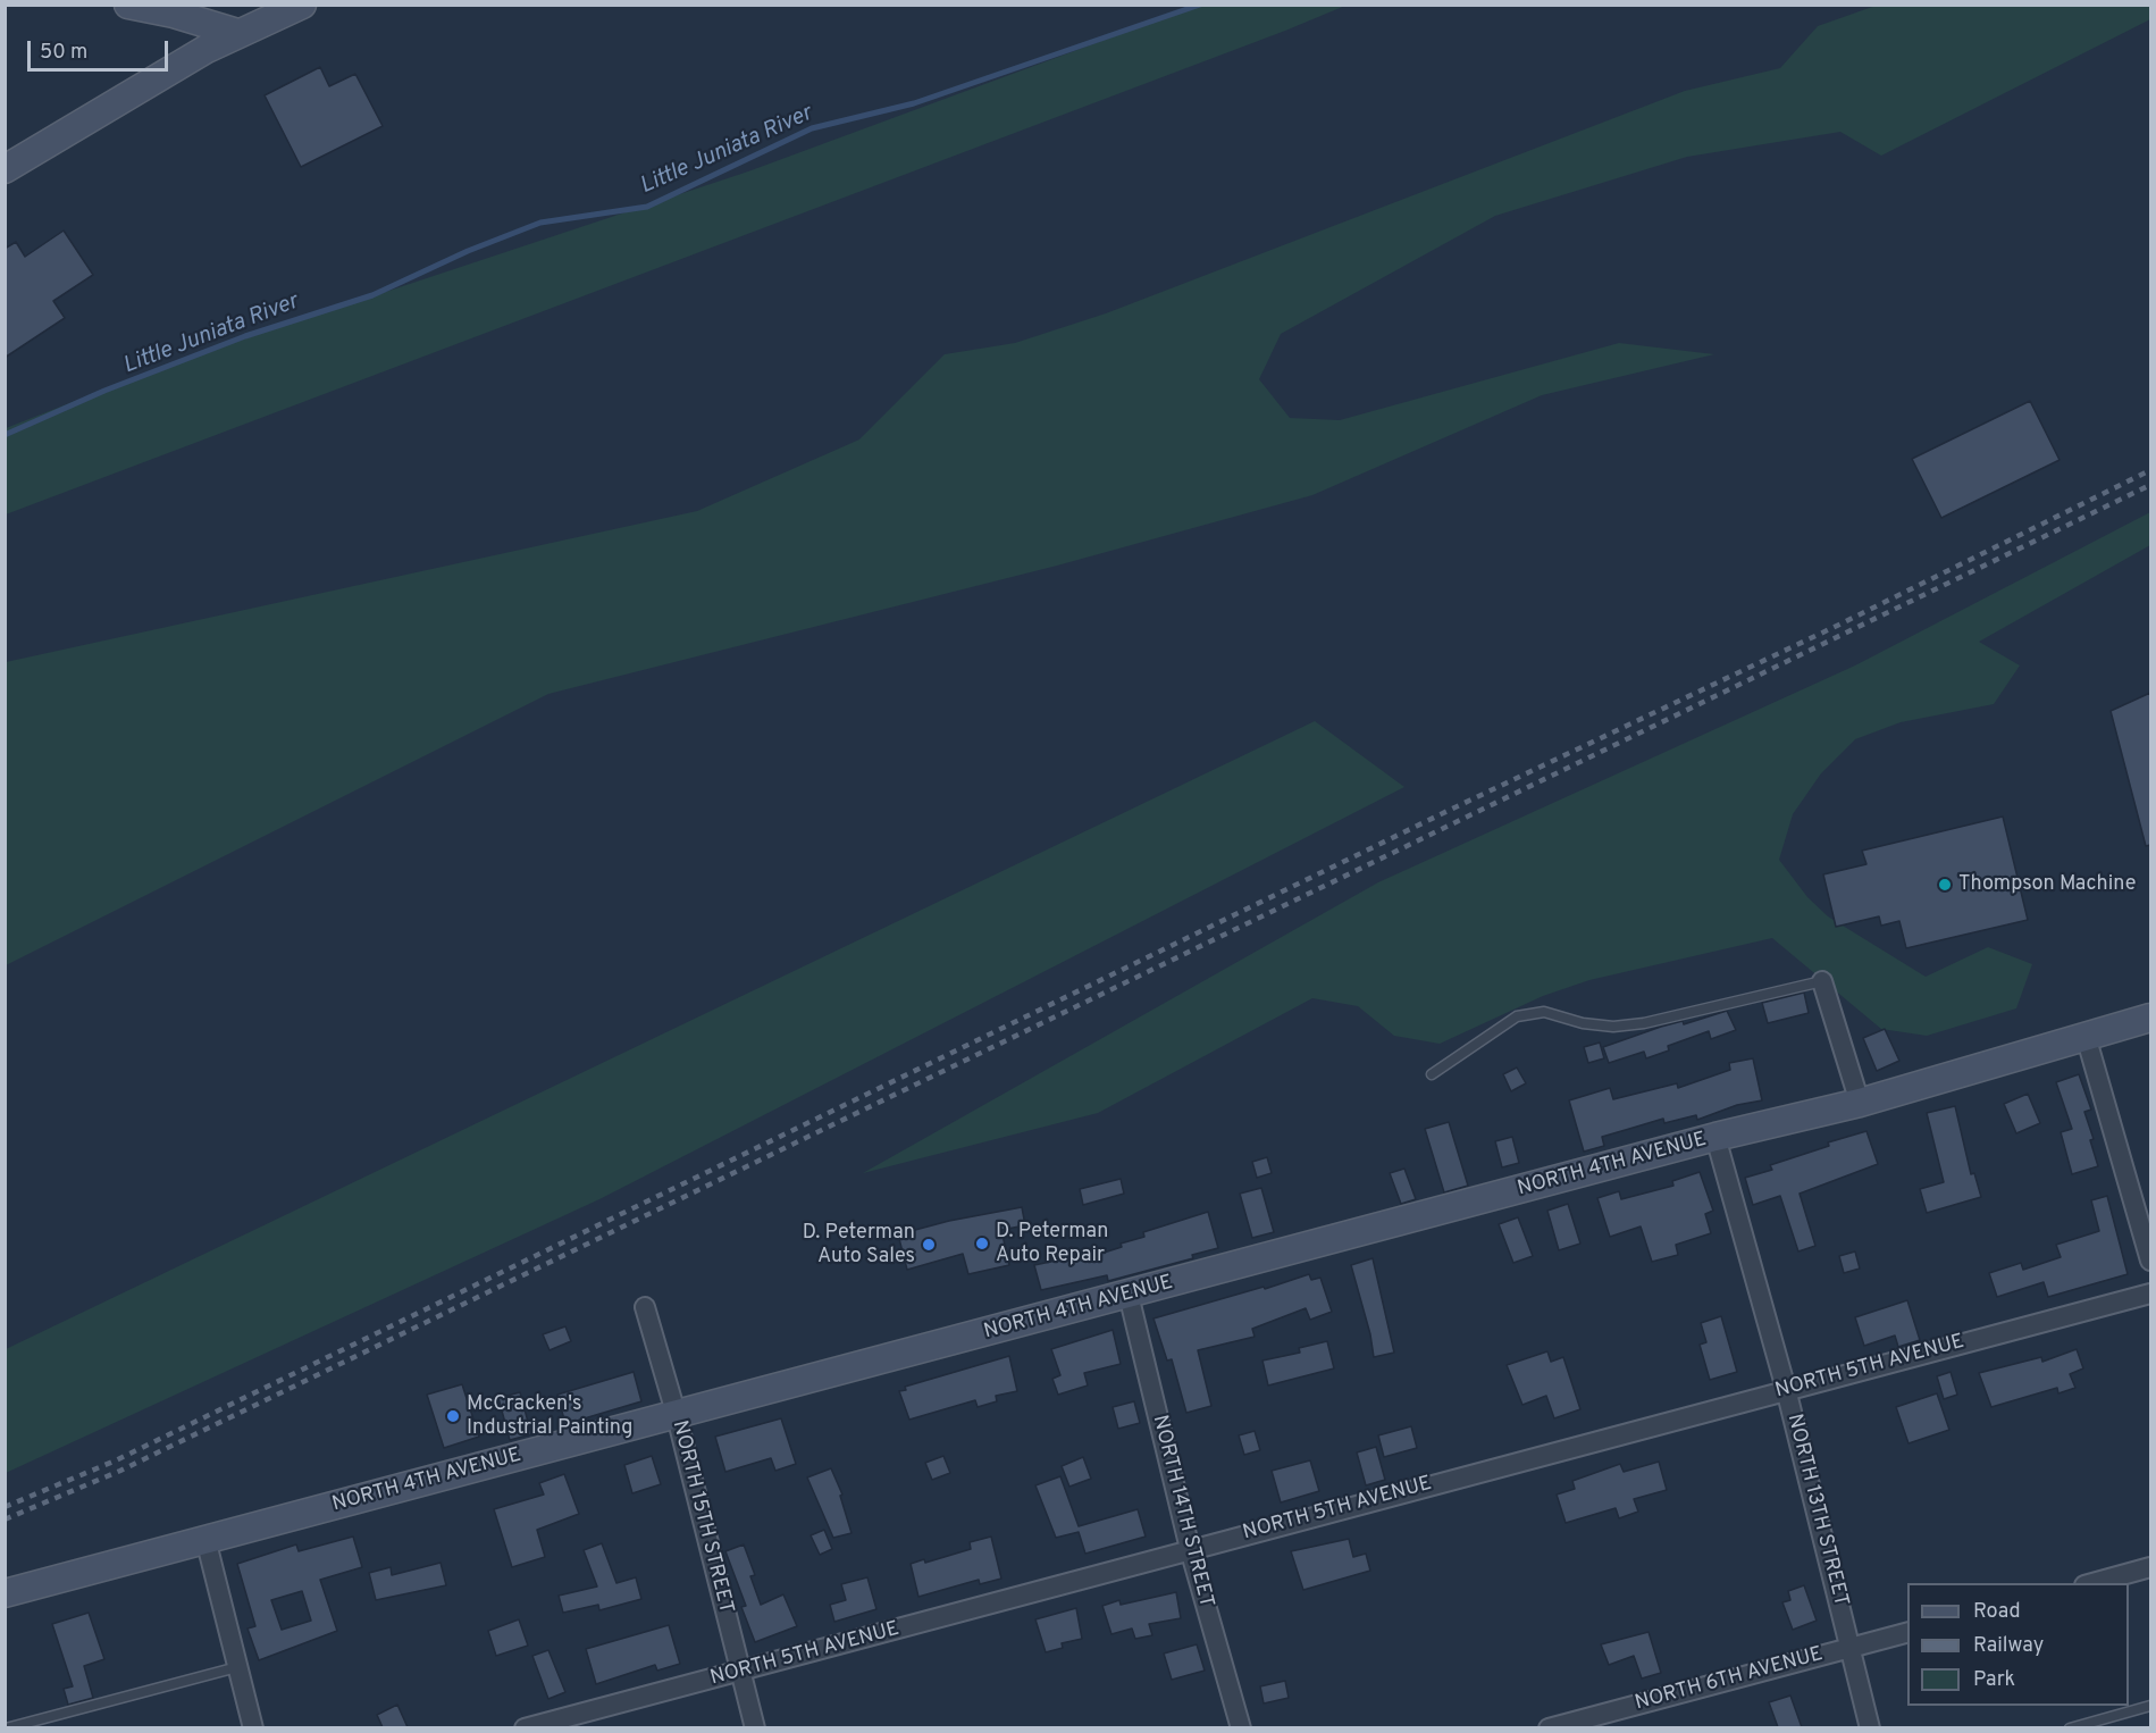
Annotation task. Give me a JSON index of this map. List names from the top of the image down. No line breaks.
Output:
{"streets":{"main road":["NORTH 4TH AVENUE"],"street":["NORTH 5TH AVENUE","NORTH 13TH STREET","NORTH 14TH STREET","NORTH 15TH STREET","NORTH 6TH AVENUE"]},"crossings":[["NORTH 4TH AVENUE","NORTH 13TH STREET"],["NORTH 4TH AVENUE","NORTH 14TH STREET"],["NORTH 4TH AVENUE","NORTH 15TH STREET"],["NORTH 5TH AVENUE","NORTH 13TH STREET"],["NORTH 5TH AVENUE","NORTH 14TH STREET"],["NORTH 5TH AVENUE","NORTH 15TH STREET"],["NORTH 13TH STREET","NORTH 6TH AVENUE"]],"water":["Little Juniata River"],"places":["Thompson Machine","D. Peterman Auto Repair","D. Peterman Auto Sales","McCracken's Industrial Painting"],"legend":["Road","Railway","Park"],"scale_bar":"50 m"}
